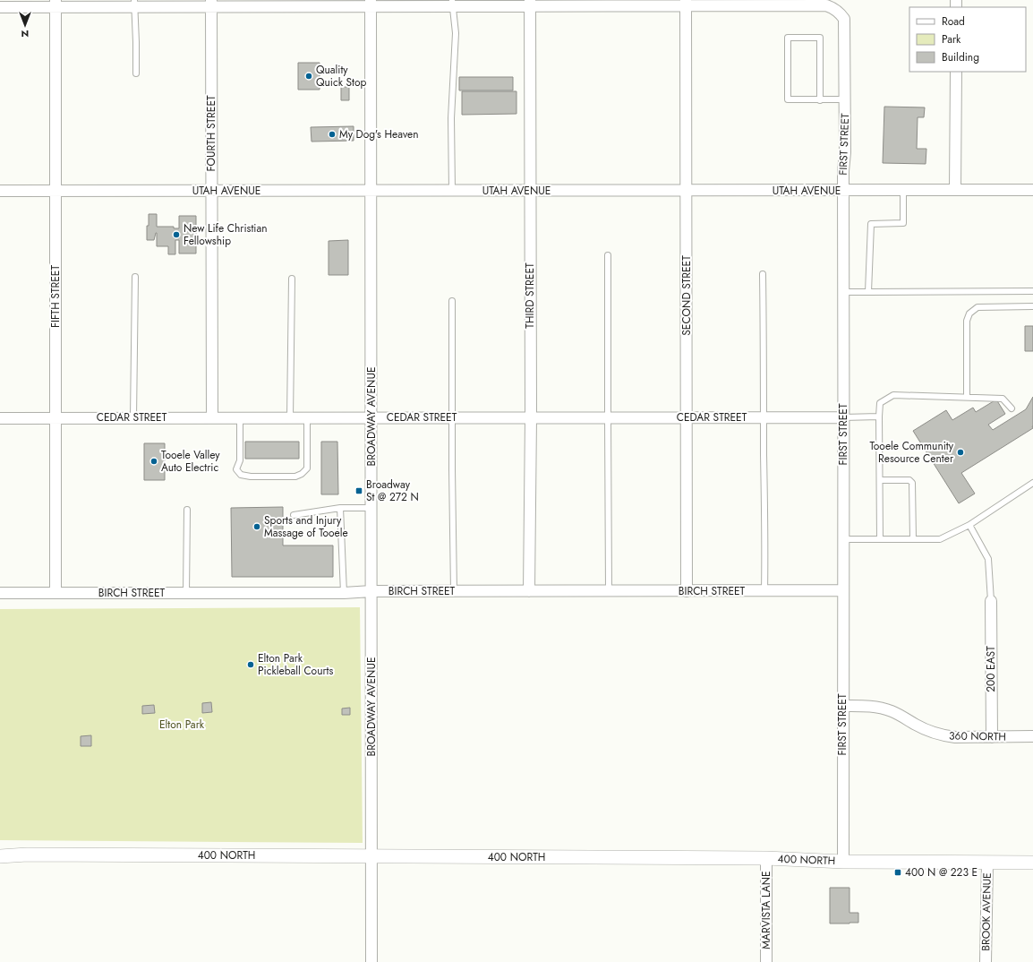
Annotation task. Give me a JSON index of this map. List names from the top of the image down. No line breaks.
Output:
{"streets":{"street":["FOURTH STREET","FIRST STREET","UTAH AVENUE","THIRD STREET","SECOND STREET","FIFTH STREET","BROADWAY AVENUE","CEDAR STREET","BIRCH STREET","200 EAST","360 NORTH","400 NORTH","MARVISTA LANE","BROOK AVENUE"]},"crossings":[["FOURTH STREET","UTAH AVENUE"],["FOURTH STREET","CEDAR STREET"],["FIRST STREET","UTAH AVENUE"],["FIRST STREET","CEDAR STREET"],["FIRST STREET","BIRCH STREET"],["FIRST STREET","360 NORTH"],["FIRST STREET","400 NORTH"],["UTAH AVENUE","THIRD STREET"],["UTAH AVENUE","SECOND STREET"],["UTAH AVENUE","FIFTH STREET"],["UTAH AVENUE","BROADWAY AVENUE"],["THIRD STREET","CEDAR STREET"],["THIRD STREET","BIRCH STREET"],["SECOND STREET","CEDAR STREET"],["SECOND STREET","BIRCH STREET"],["FIFTH STREET","CEDAR STREET"],["FIFTH STREET","BIRCH STREET"],["BROADWAY AVENUE","CEDAR STREET"],["BROADWAY AVENUE","BIRCH STREET"],["BROADWAY AVENUE","400 NORTH"],["200 EAST","360 NORTH"],["400 NORTH","MARVISTA LANE"],["400 NORTH","BROOK AVENUE"]],"parks":["Elton Park"],"places":{"other":["Quality Quick Stop","My Dog's Heaven","New Life Christian Fellowship","Tooele Community Resource Center","Tooele Valley Auto Electric","Sports and Injury Massage of Tooele","Elton Park Pickleball Courts"],"transit":["Broadway St @ 272 N","400 N @ 223 E"]},"legend":["Road","Park","Building"],"north":"bottom"}
